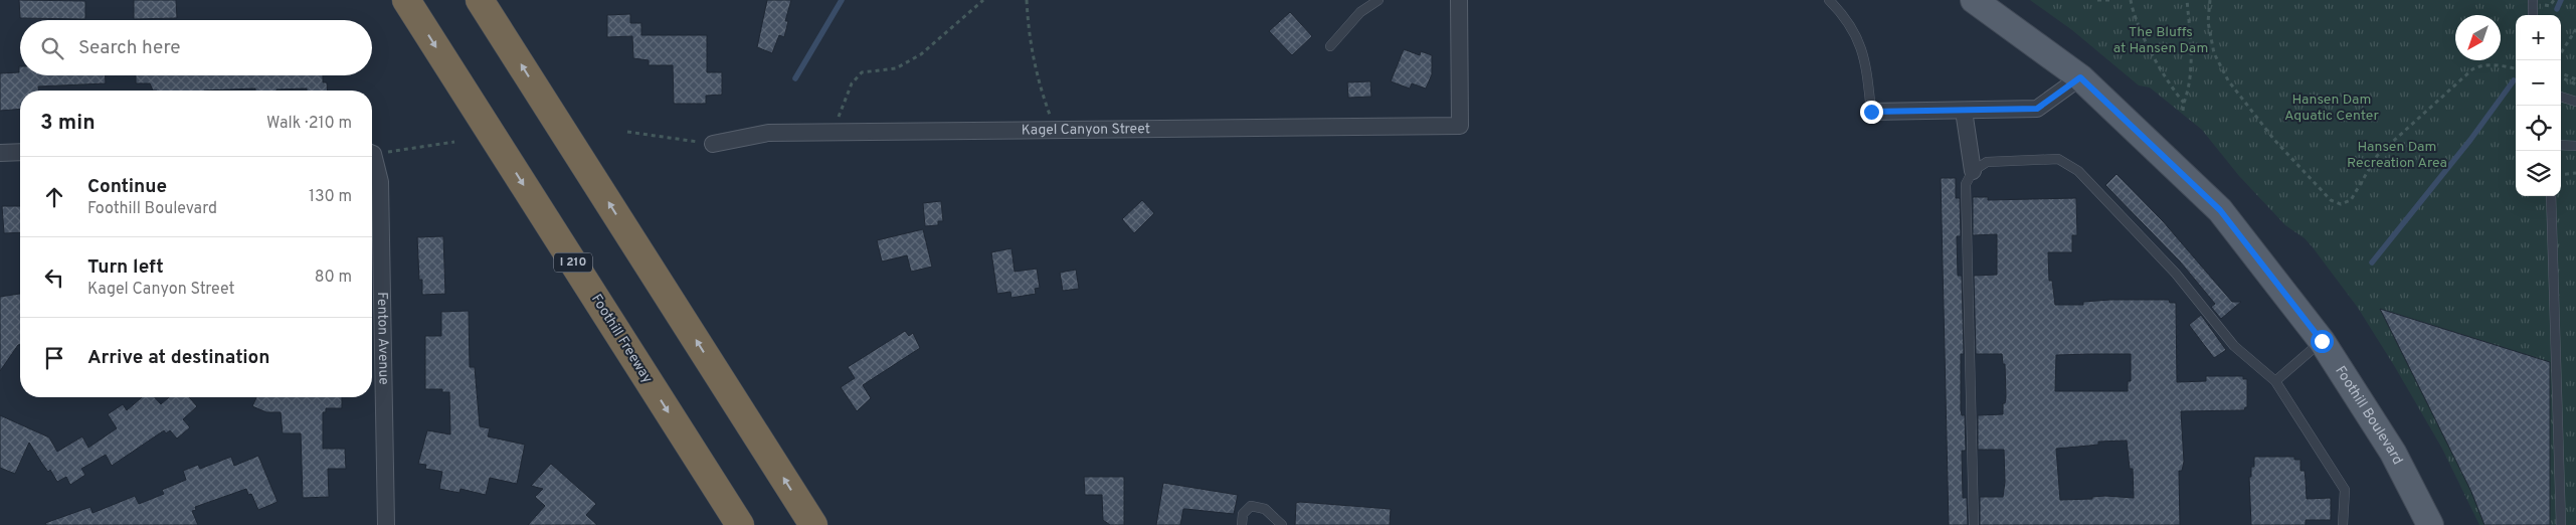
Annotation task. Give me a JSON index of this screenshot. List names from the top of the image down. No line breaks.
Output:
{"streets":{"highway":["I 210","Foothill Freeway"],"main road":["Foothill Boulevard"],"street":["Kagel Canyon Street","Fenton Avenue"]},"parks":["The Bluffs at Hansen Dam","Hansen Dam Aquatic Center","Hansen Dam Recreation Area"],"north":"bottom left","page":{"map_buttons":["+","−"],"search":"Search here","heading":["3 min","Walk · 210 m"],"list":[["Continue","Foothill Boulevard","130 m"],["Turn left","Kagel Canyon Street","80 m"],"Arrive at destination"]}}
